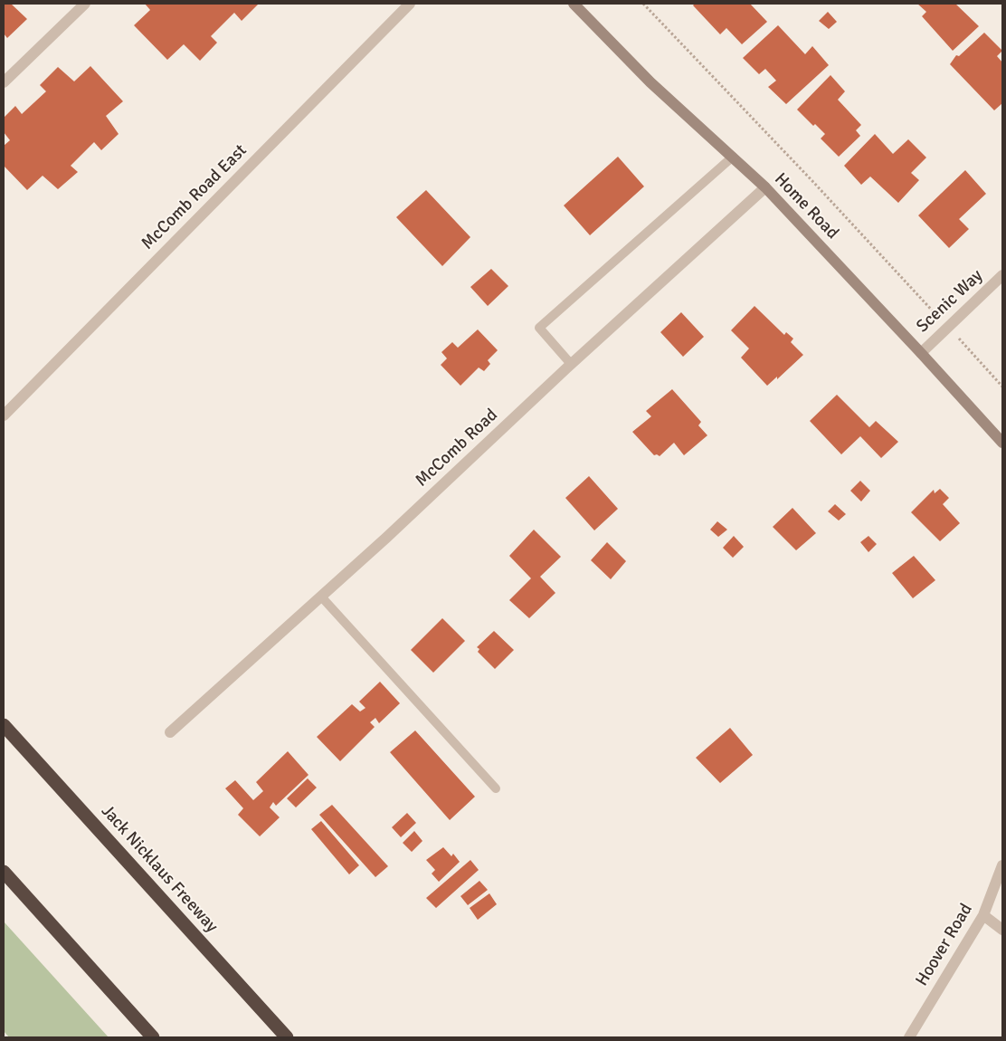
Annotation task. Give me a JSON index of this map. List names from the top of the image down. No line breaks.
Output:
{"streets":{"highway":["Jack Nicklaus Freeway"],"street":["McComb Road East","Home Road","Scenic Way","McComb Road","Hoover Road"]},"crossings":[["Home Road","Scenic Way"],["Home Road","McComb Road"]]}
